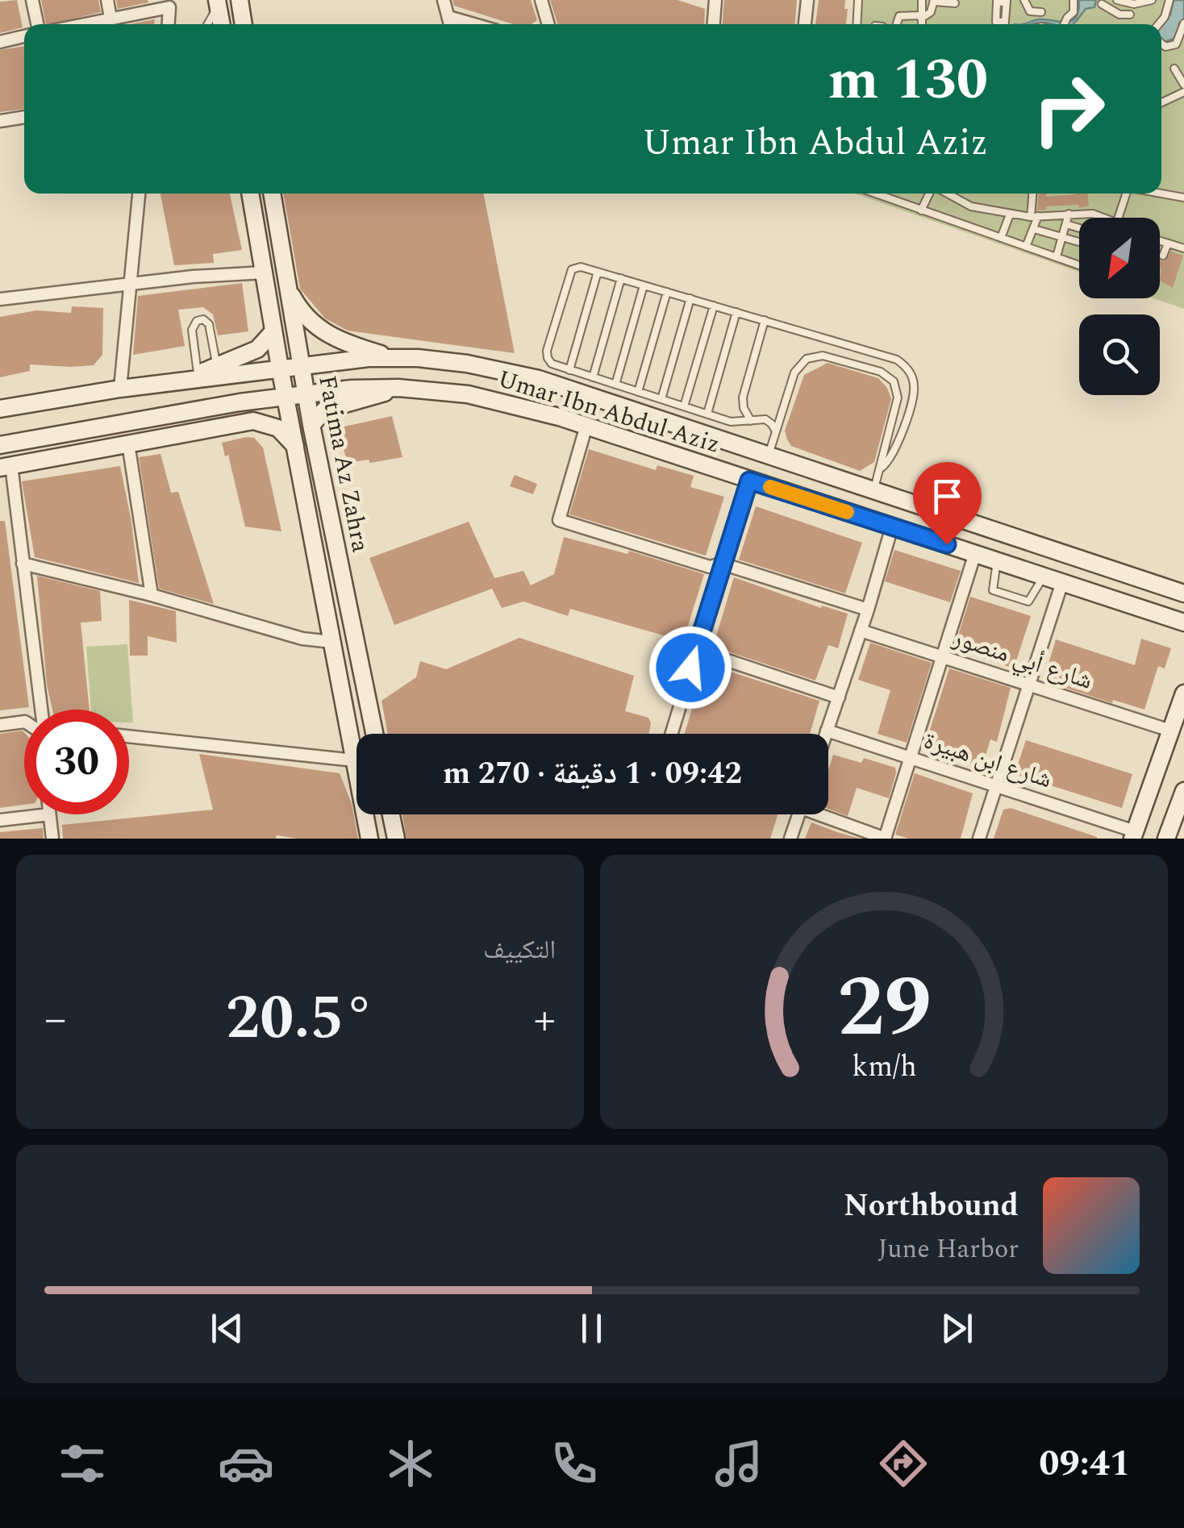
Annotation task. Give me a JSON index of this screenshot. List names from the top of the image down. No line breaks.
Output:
{"streets":{"main road":["Umar Ibn Abdul Aziz","Fatima Az Zahra"],"street":["شارع أبي منصور","شارع ابن هبيرة"]},"crossings":[["Umar Ibn Abdul Aziz","Fatima Az Zahra"]],"north":"bottom left","page":{"turn":["130 m","Umar Ibn Abdul Aziz"],"limit":"30","trip":"09:42 · 1 دقيقة · 270 m","tile":"التكييف","heat":["−","20.5°","+"],"song":["Northbound","June Harbor"],"tabs":"09:41","gauge":["29","km/h"]}}
